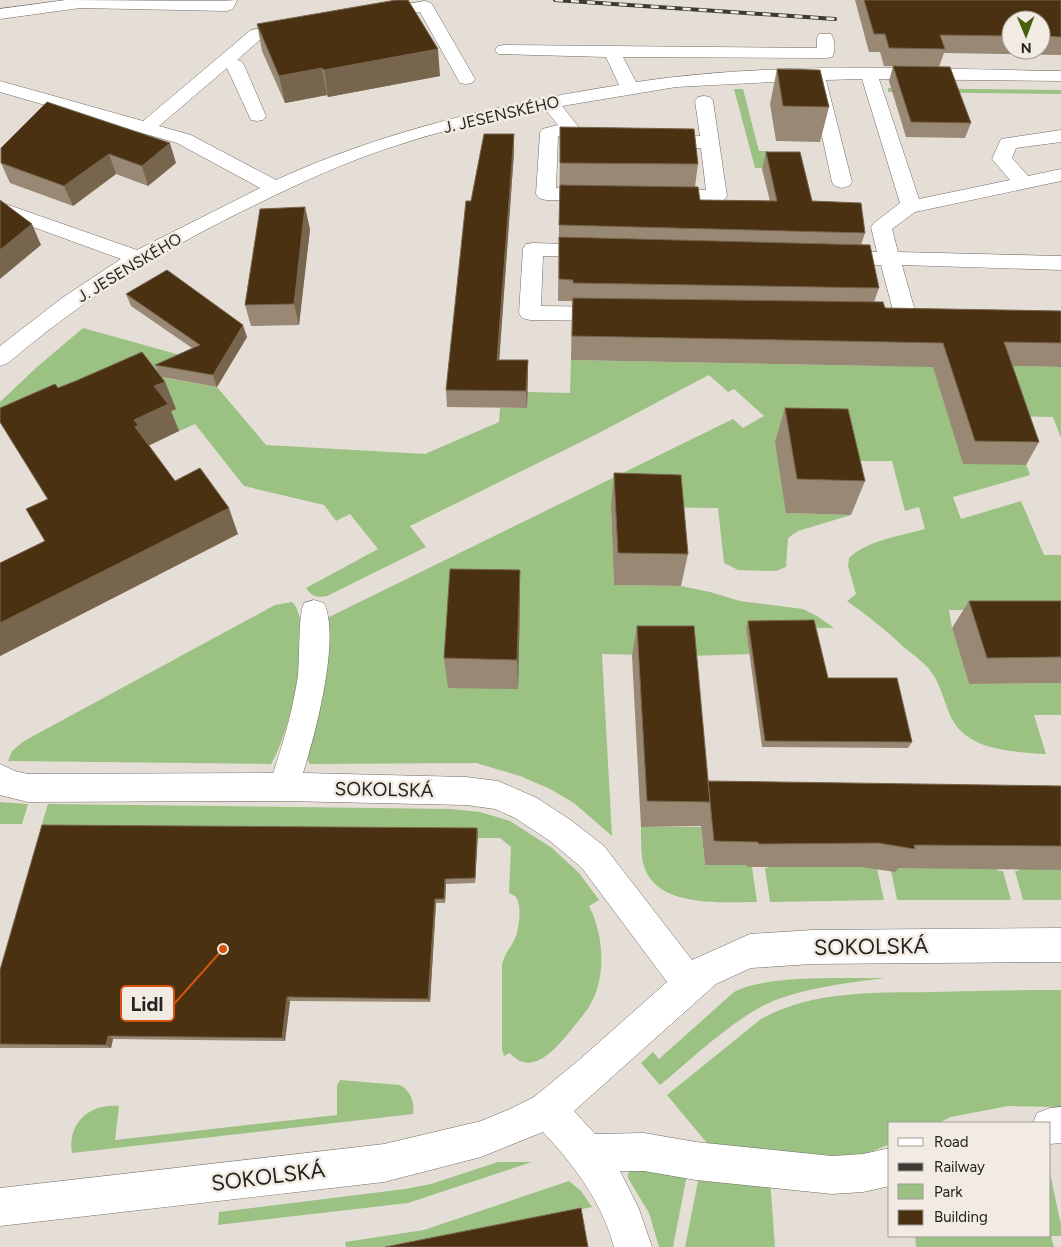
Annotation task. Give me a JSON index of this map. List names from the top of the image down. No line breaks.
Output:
{"streets":{"street":["J. JESENSKÉHO","SOKOLSKÁ"]},"places":["Lidl"],"legend":["Road","Railway","Park","Building"],"north":"bottom"}
